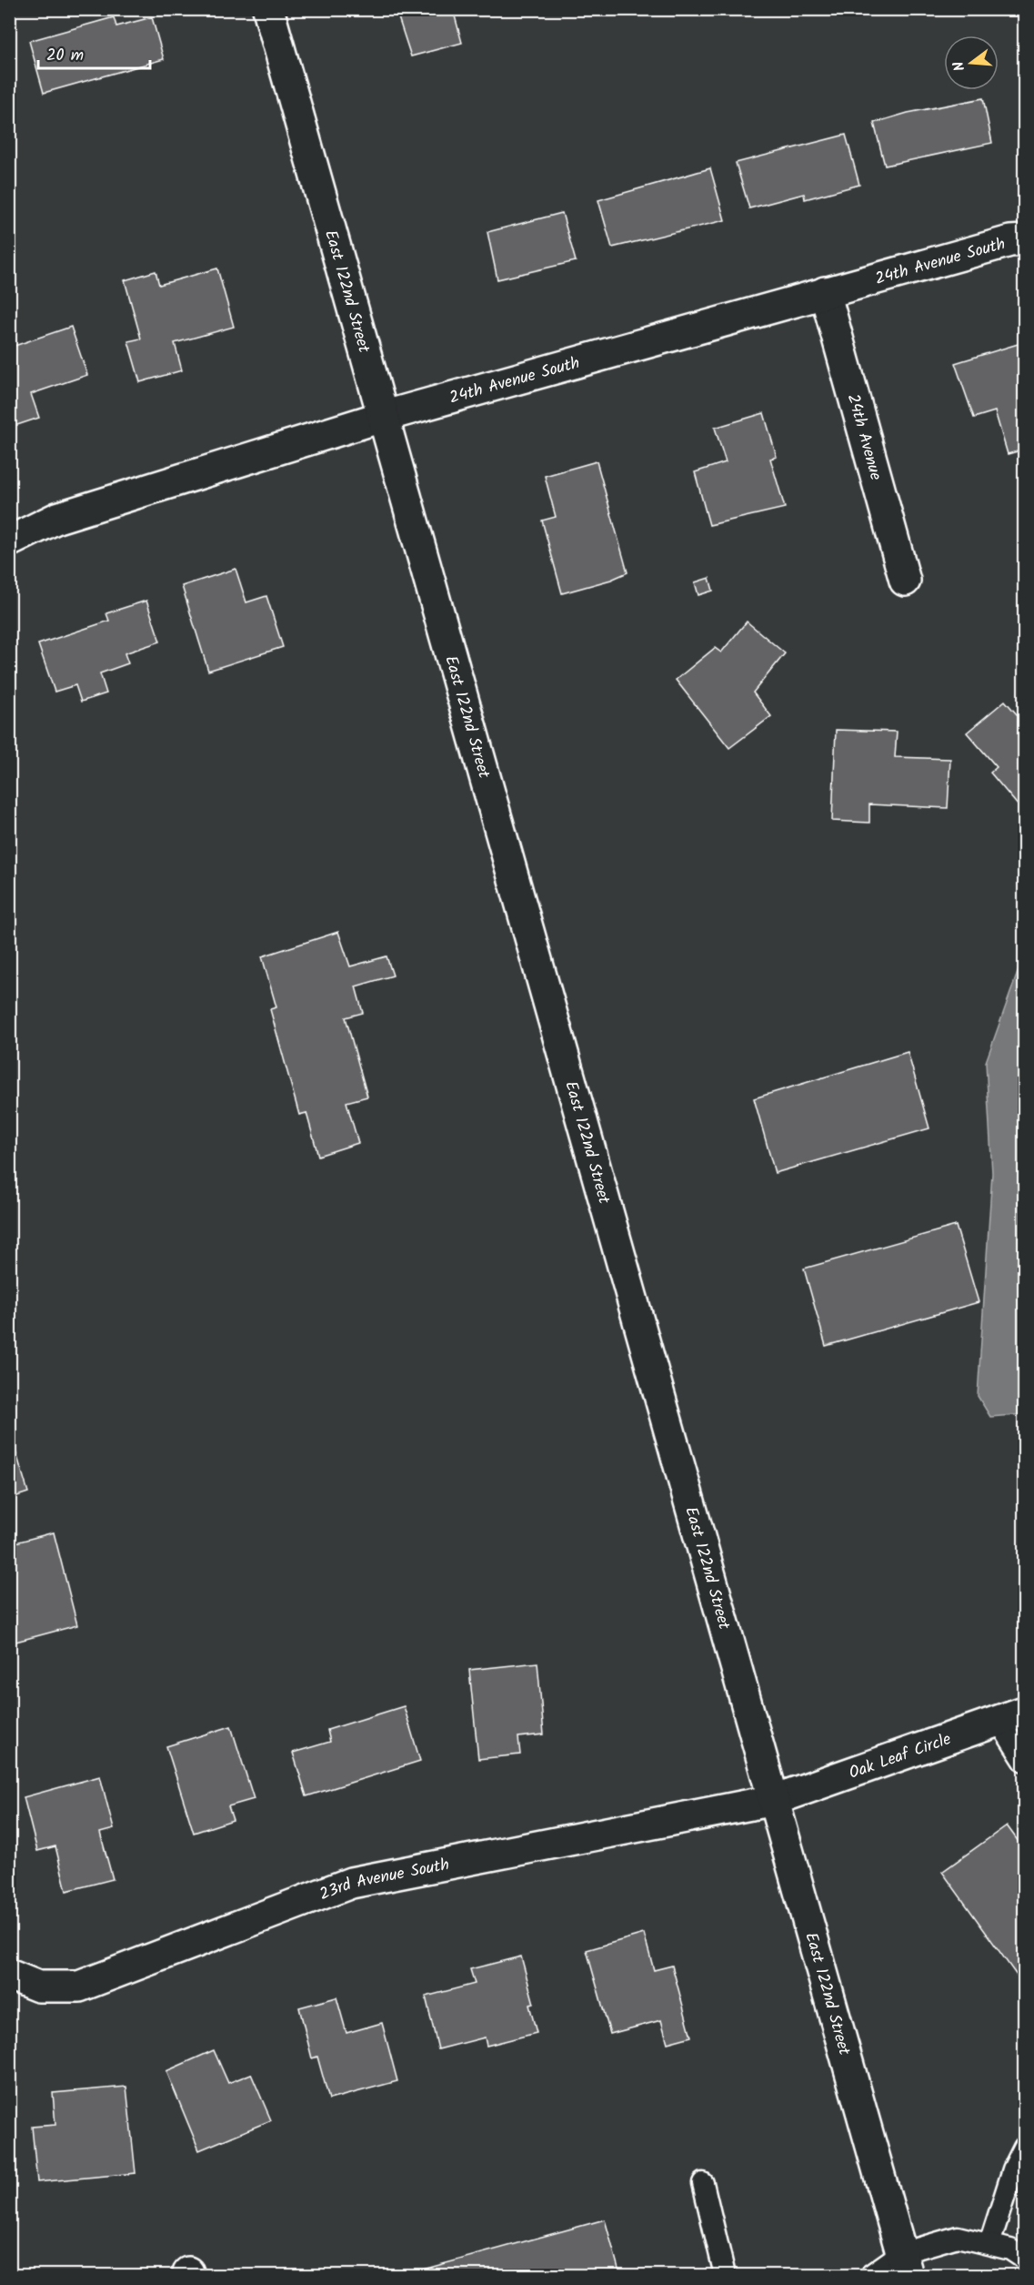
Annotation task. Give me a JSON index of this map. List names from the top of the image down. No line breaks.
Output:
{"streets":{"street":["24th Avenue South","East 122nd Street","24th Avenue","Oak Leaf Circle","23rd Avenue South"]},"crossings":[["24th Avenue South","East 122nd Street"],["24th Avenue South","24th Avenue"],["East 122nd Street","Oak Leaf Circle"],["East 122nd Street","23rd Avenue South"],["Oak Leaf Circle","23rd Avenue South"]],"scale_bar":"20 m","north":"left"}
